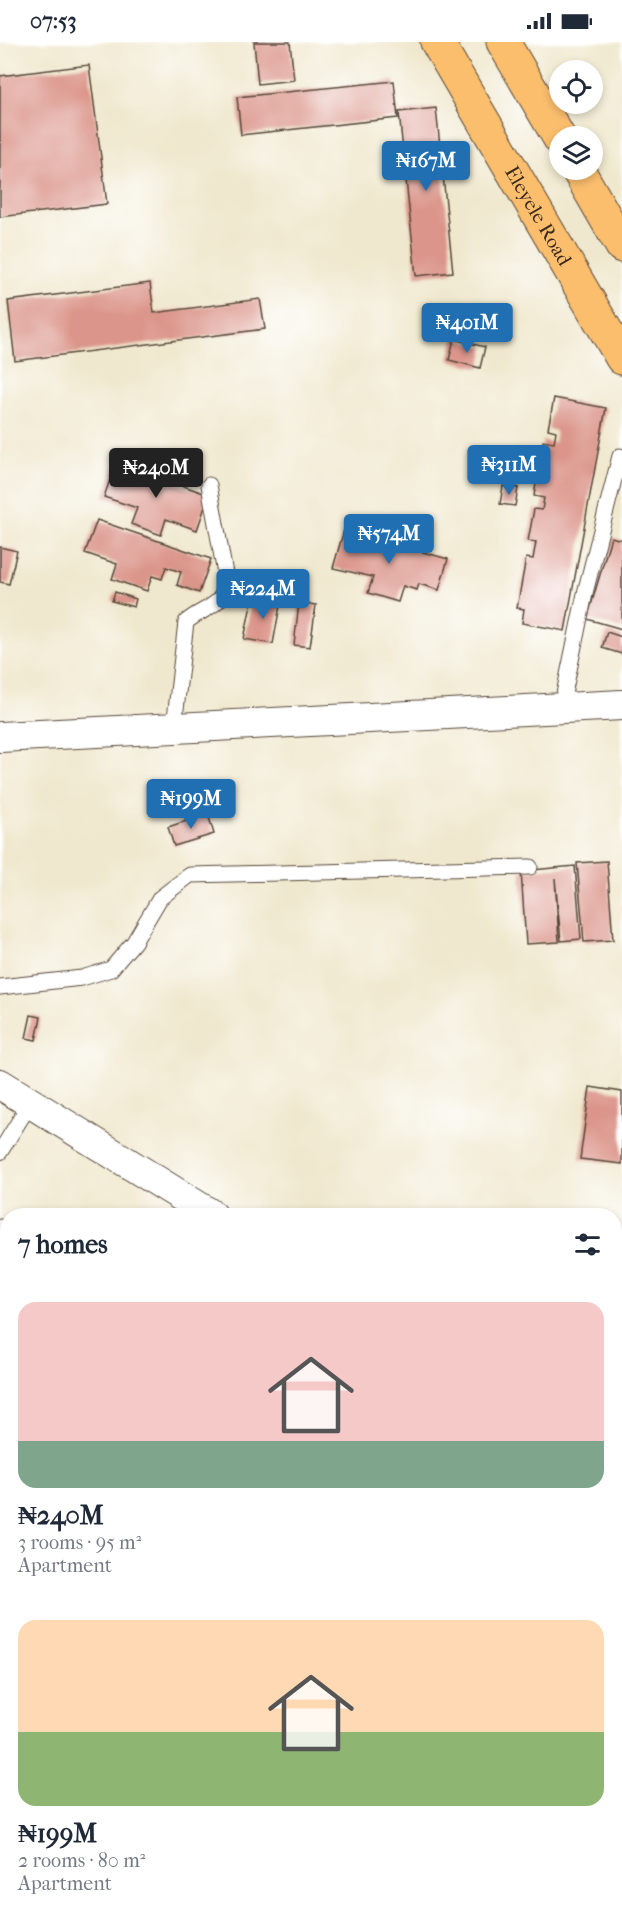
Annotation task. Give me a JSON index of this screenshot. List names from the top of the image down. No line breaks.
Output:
{"streets":{"main road":["Eleyele Road"]},"page":{"status":"07:53","price":["₦167M","₦401M","₦311M","₦240M","₦574M","₦224M","₦199M"],"heading":"7 homes","list":[{"name":"₦240M","note":"3 rooms · 95 m² · Apartment"},{"name":"₦199M","note":"2 rooms · 80 m² · Apartment"}]}}
